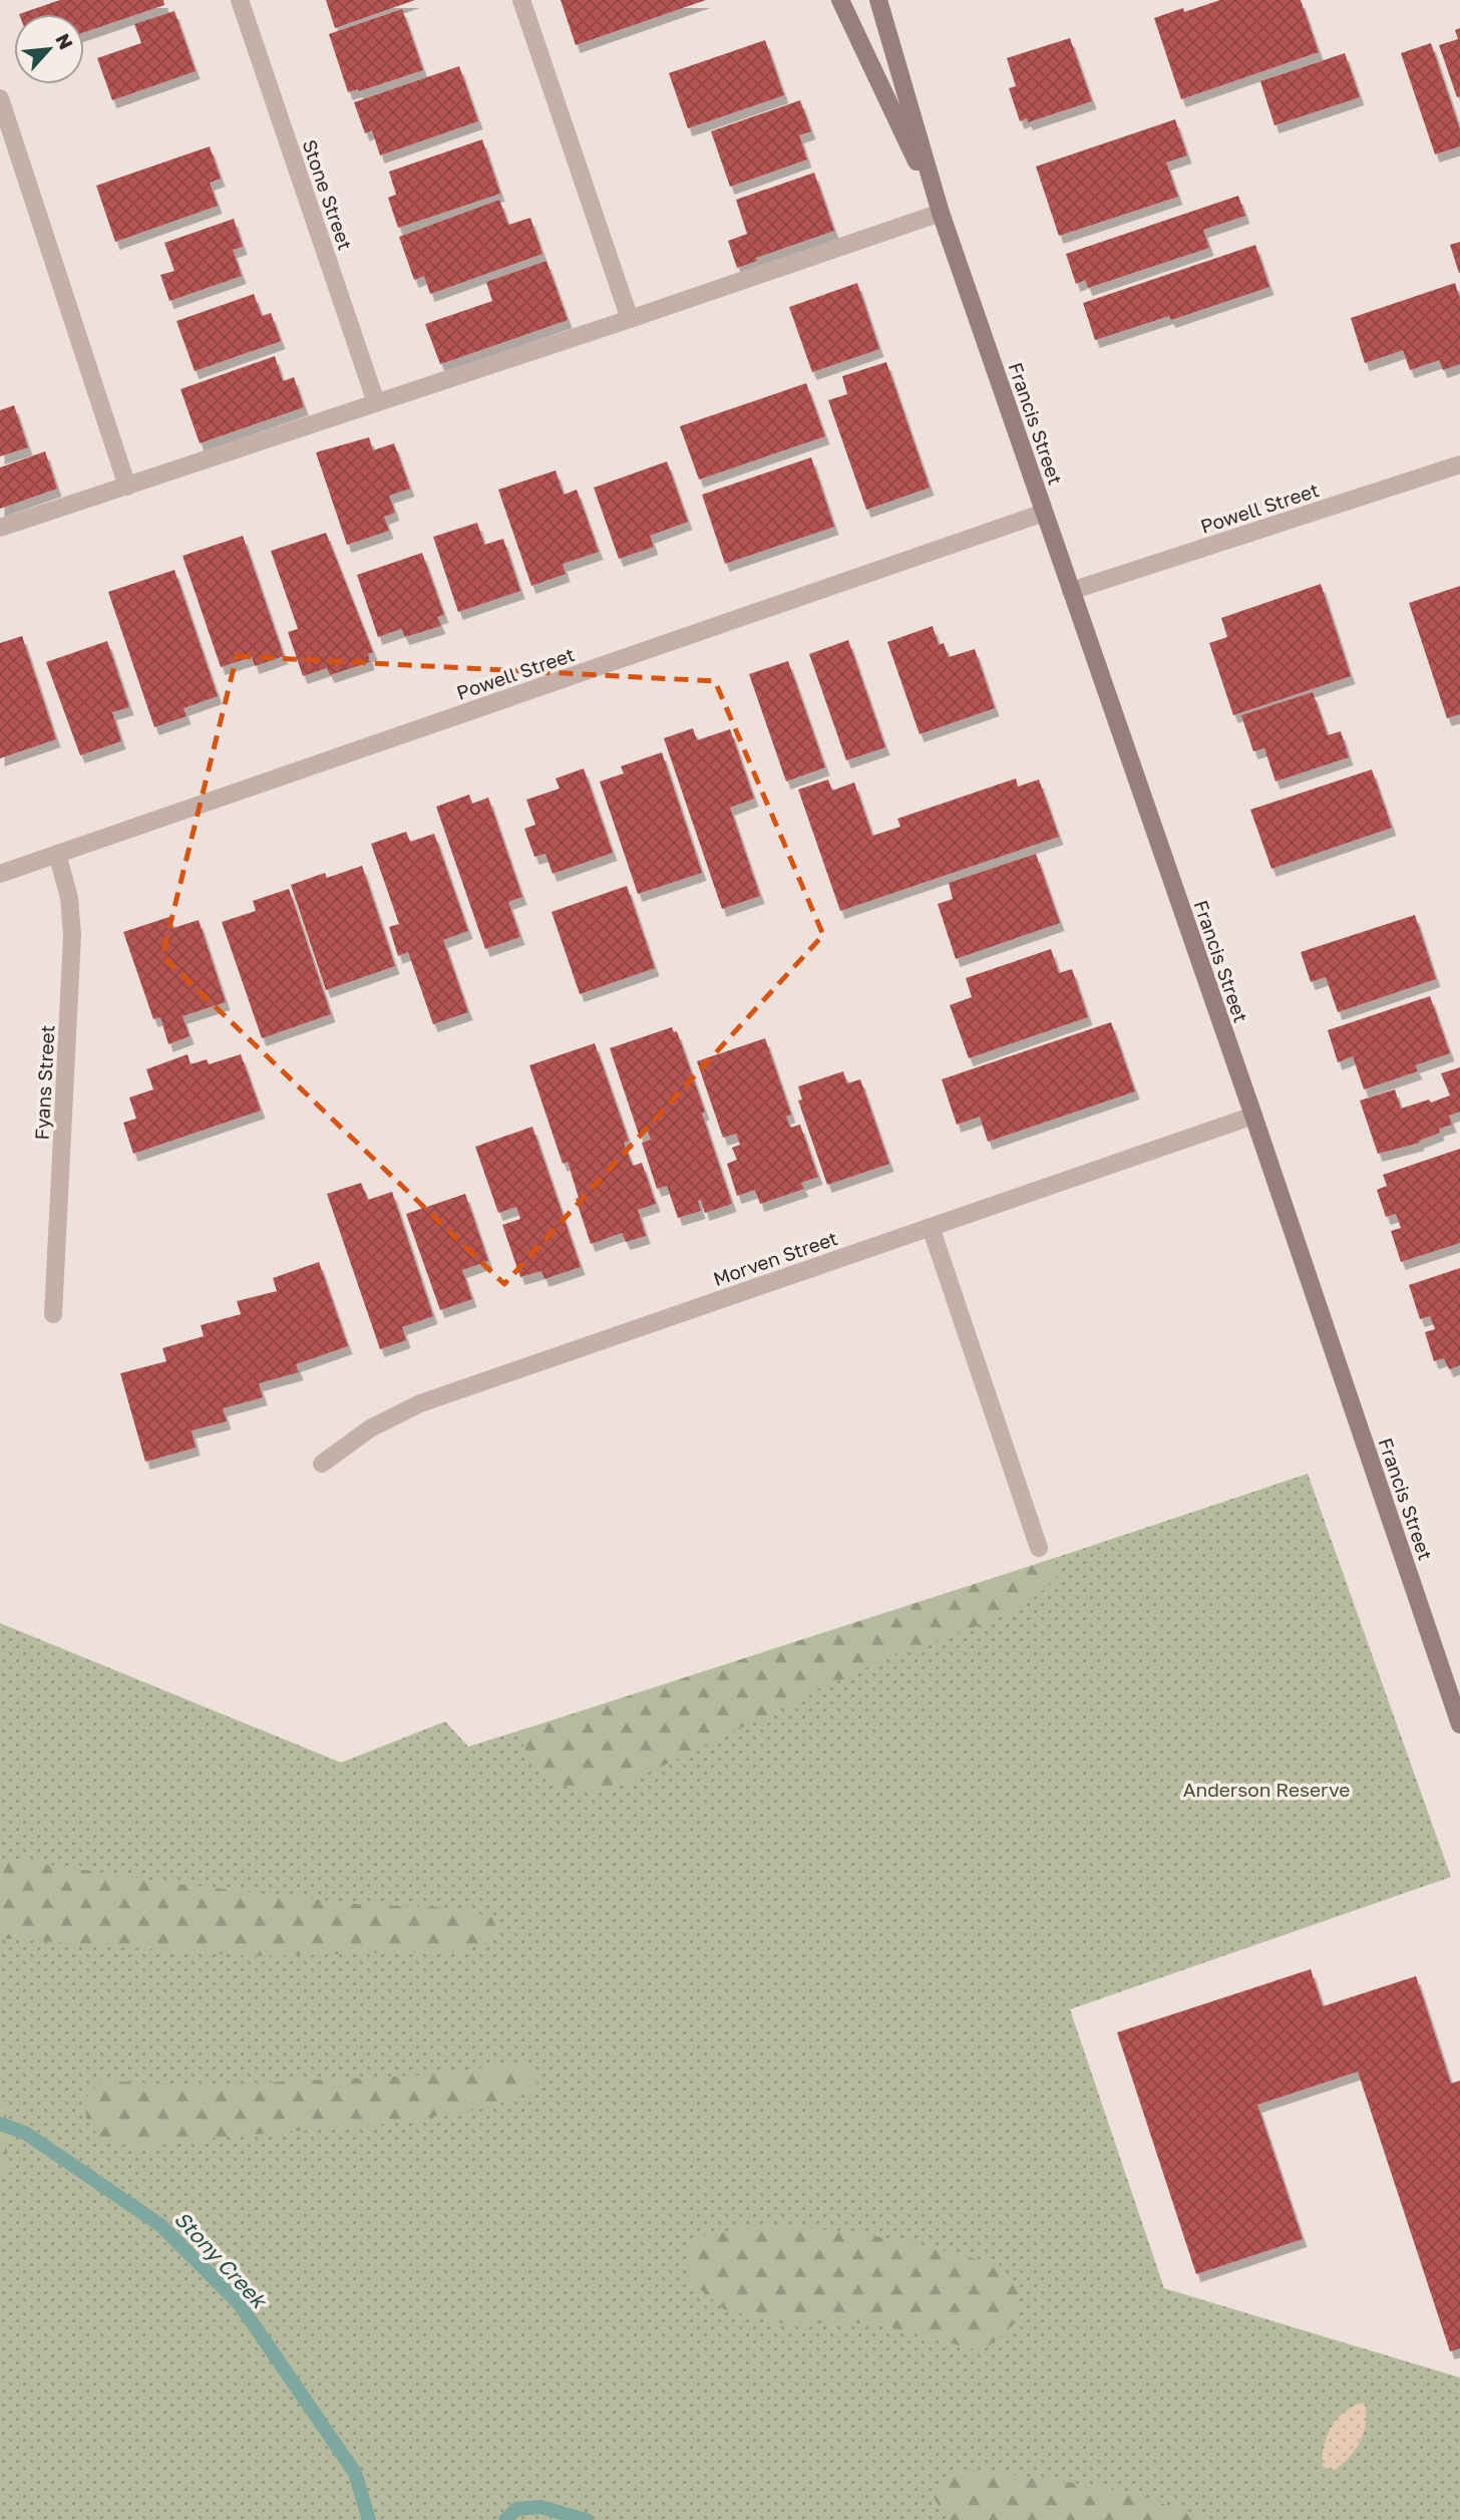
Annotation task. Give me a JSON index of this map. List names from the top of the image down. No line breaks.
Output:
{"streets":{"main road":["Francis Street"],"street":["Stone Street","Powell Street","Fyans Street","Morven Street"]},"crossings":[["Francis Street","Powell Street"],["Francis Street","Morven Street"],["Powell Street","Fyans Street"]],"water":["Stony Creek"],"parks":["Anderson Reserve"],"north":"top right"}
